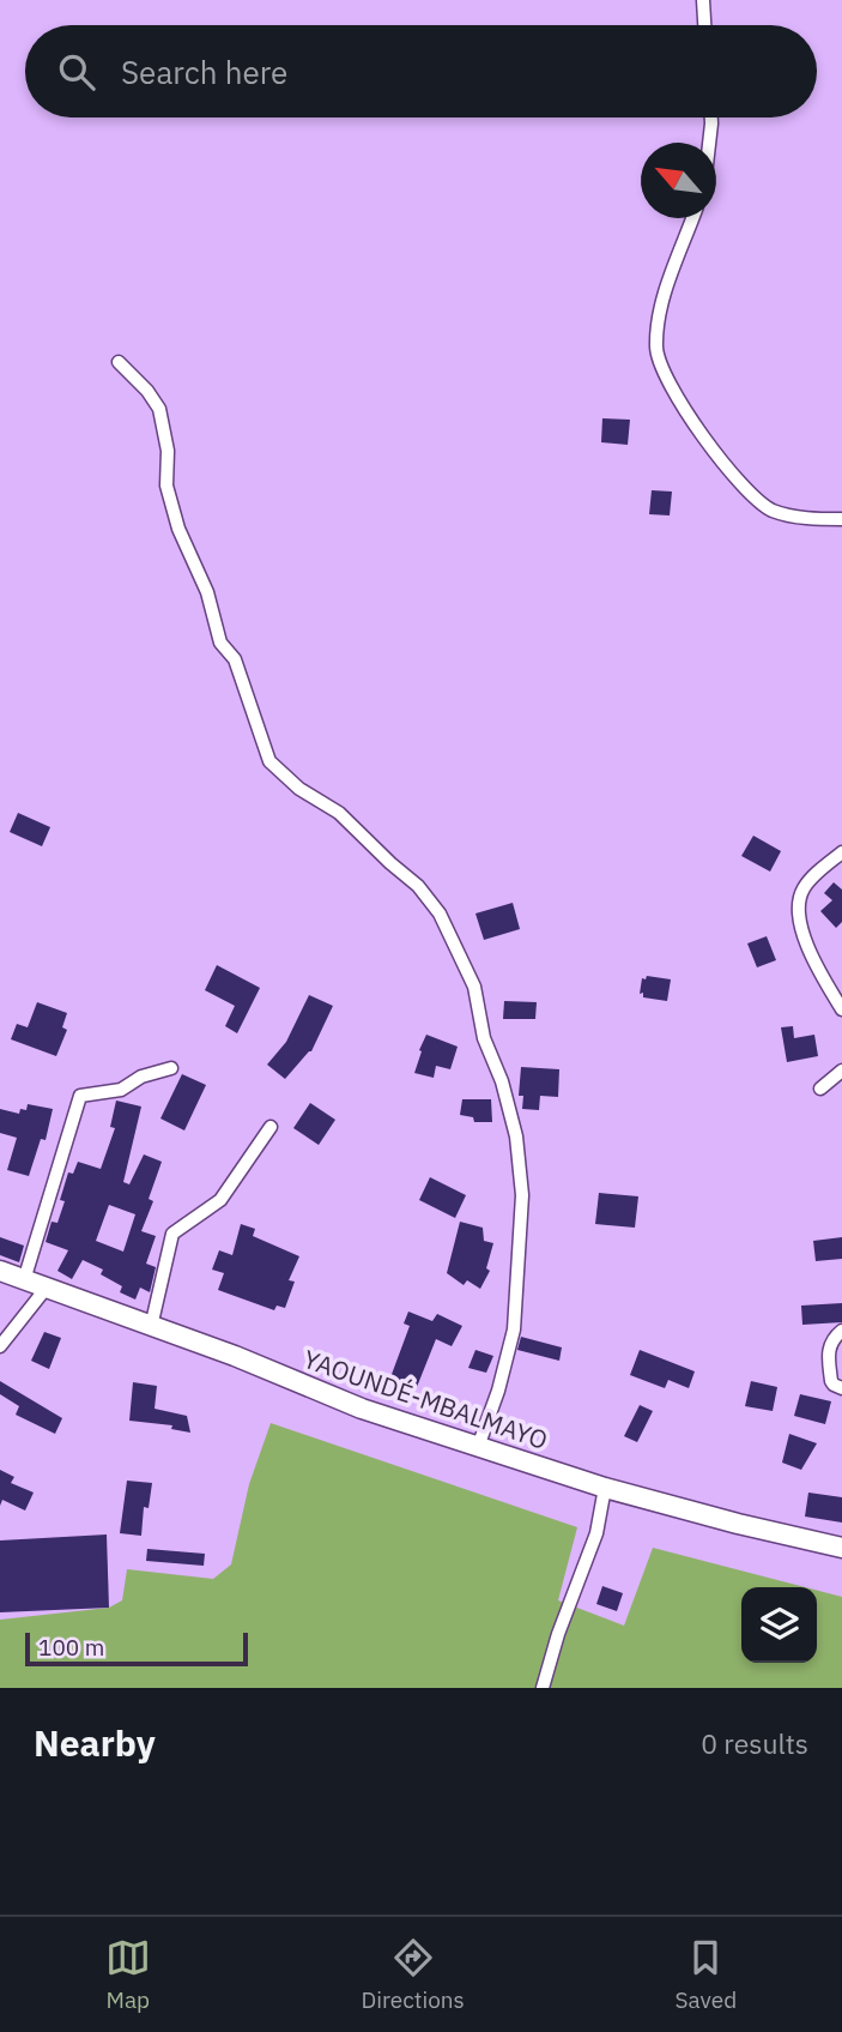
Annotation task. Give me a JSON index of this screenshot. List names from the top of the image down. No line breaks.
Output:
{"streets":{"highway":["YAOUNDÉ-MBALMAYO"]},"scale_bar":"100 m","north":"top left","page":{"search":"Search here","scale":"100 m","heading":["Nearby","0 results"],"nav":["Map","Directions","Saved"]}}
